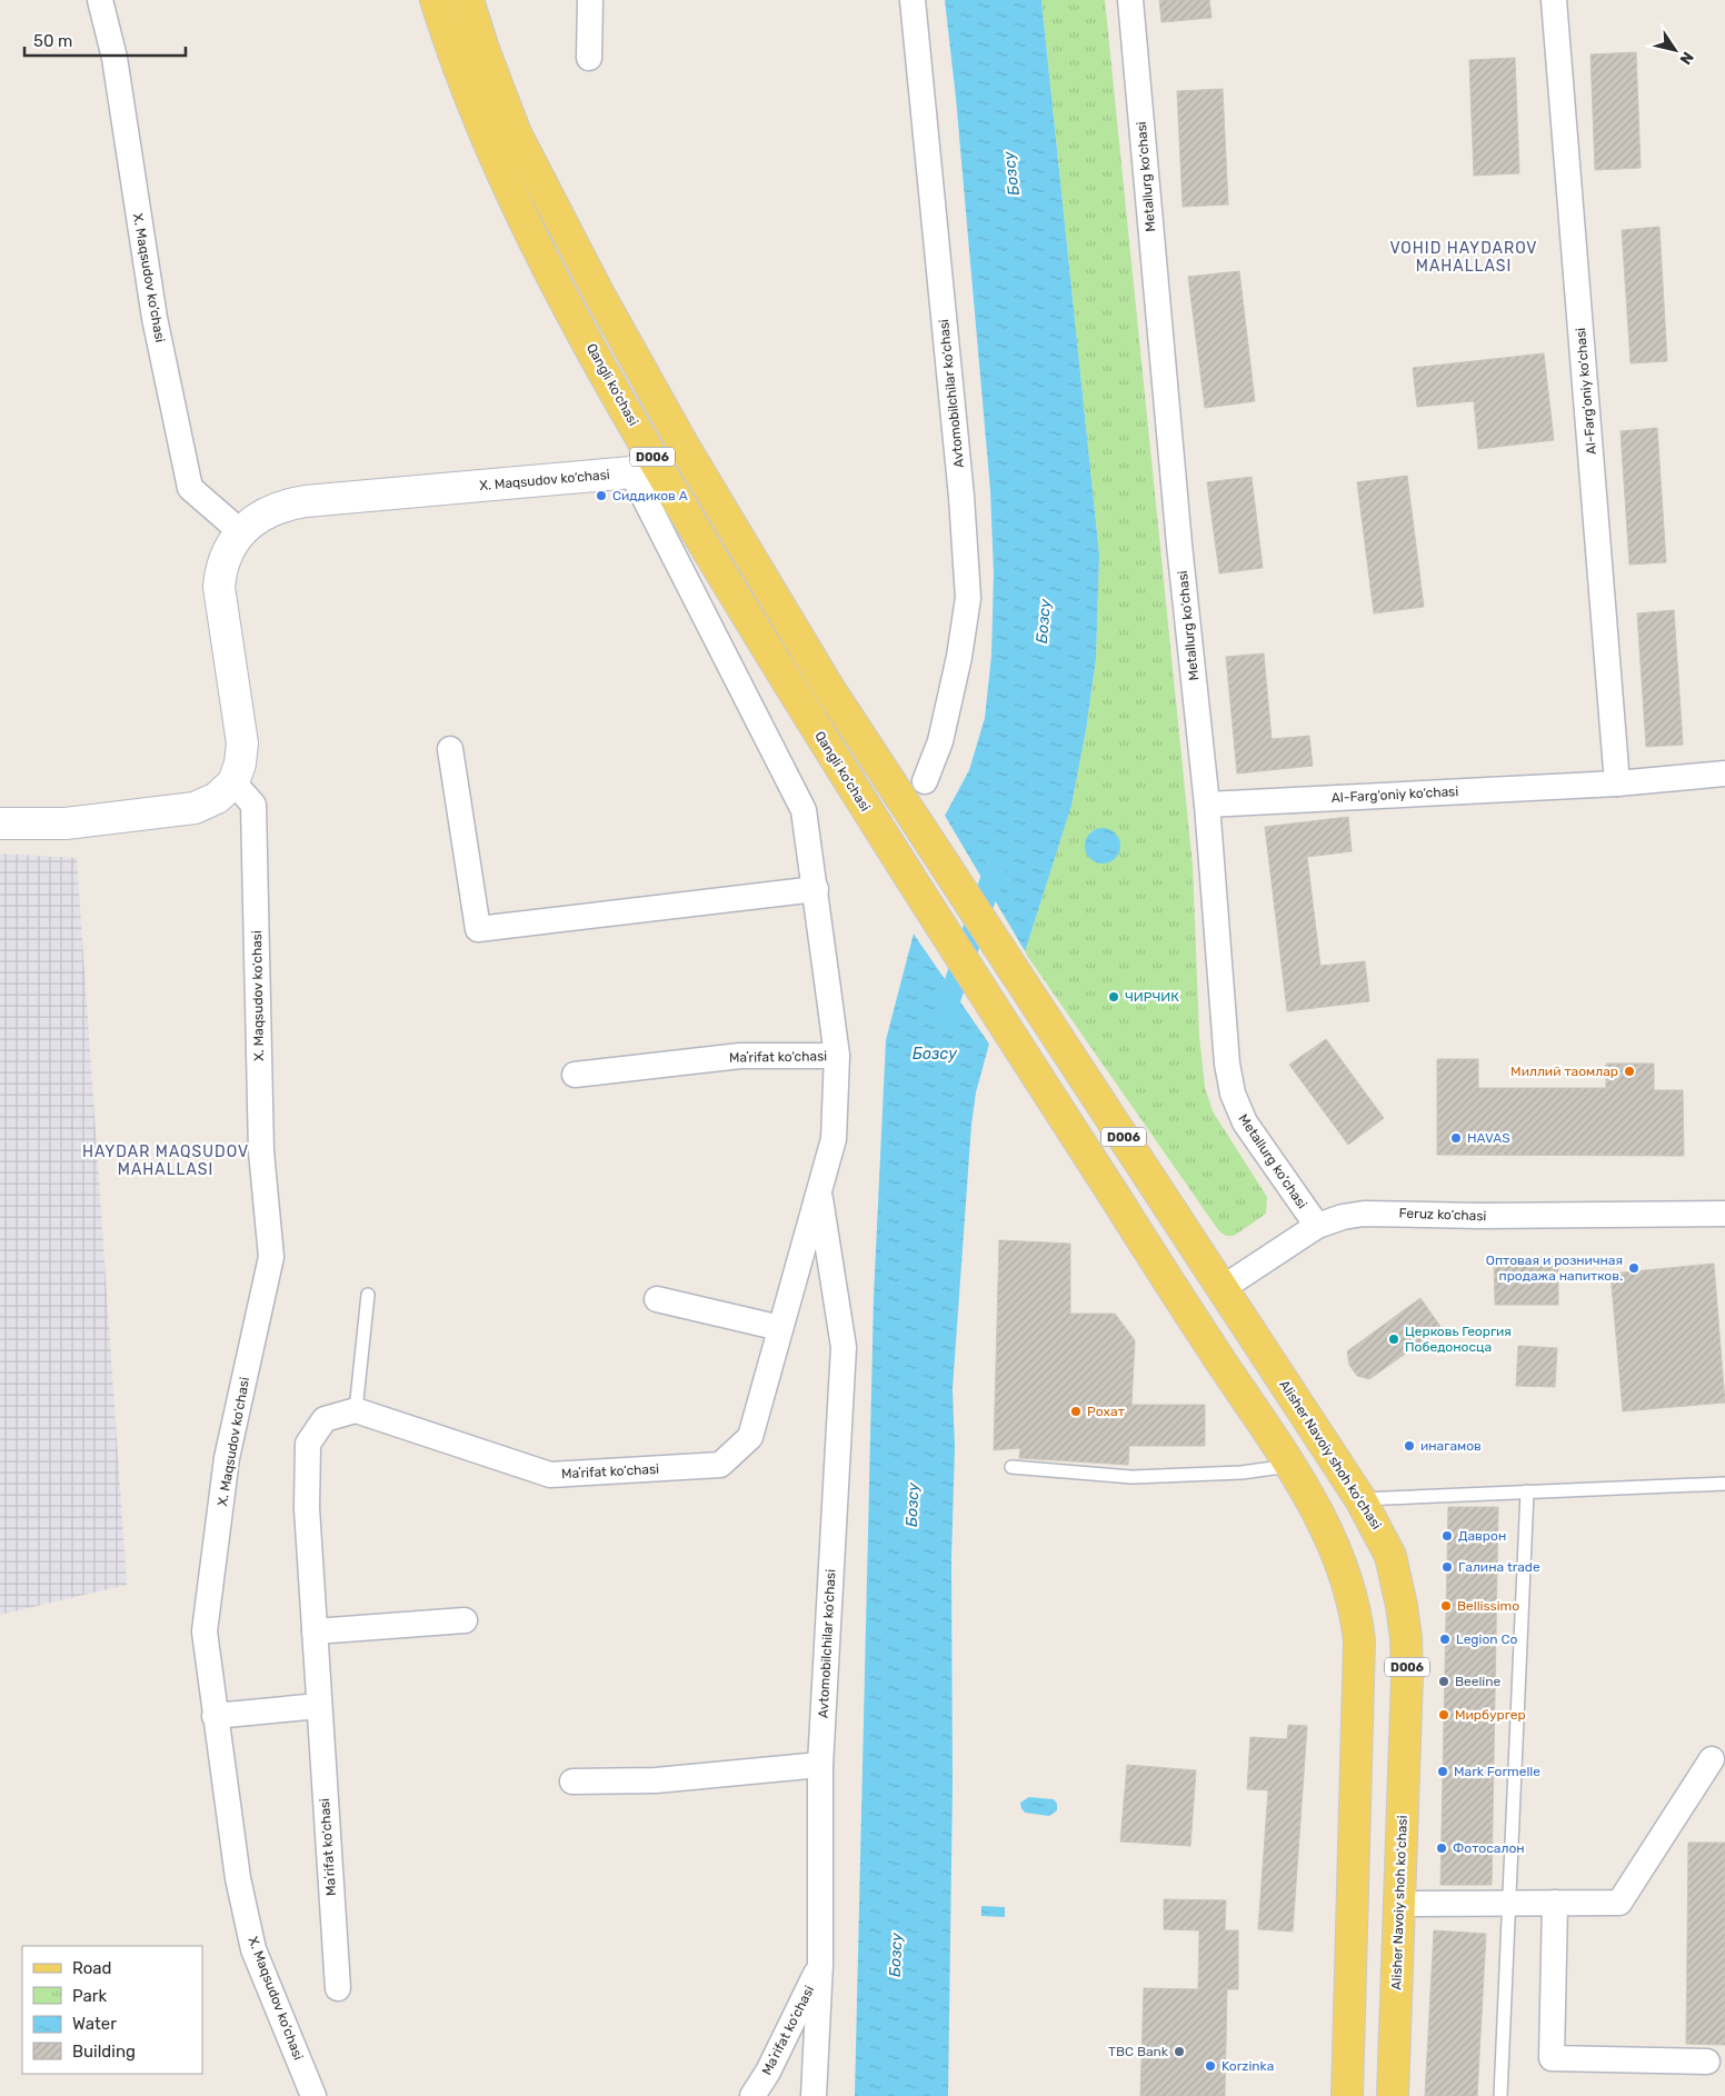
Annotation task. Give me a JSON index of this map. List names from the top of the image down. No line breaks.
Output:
{"streets":{"main road":["Qangli ko‘chasi","D006","Feruz ko‘chasi","Alisher Navoiy shoh koʻchasi"],"street":["Metallurg ko‘chasi","X. Maqsudov ko‘chasi","Al-Farg‘oniy ko‘chasi","Avtomobilchilar ko‘chasi","Maʼrifat ko‘chasi"]},"crossings":[["Metallurg ko‘chasi","Al-Farg‘oniy ko‘chasi"],["Metallurg ko‘chasi","Feruz ko‘chasi"],["X. Maqsudov ko‘chasi","Qangli ko‘chasi"],["Qangli ko‘chasi","D006"],["Qangli ko‘chasi","Maʼrifat ko‘chasi"],["Qangli ko‘chasi","Feruz ko‘chasi"],["Avtomobilchilar ko‘chasi","Maʼrifat ko‘chasi"],["D006","Feruz ko‘chasi"],["D006","Alisher Navoiy shoh koʻchasi"],["Feruz ko‘chasi","Alisher Navoiy shoh koʻchasi"]],"districts":["VOHID HAYDAROV MAHALLASI","HAYDAR MAQSUDOV MAHALLASI"],"water":["Бозсу"],"places":["Сиддиков А","ЧИРЧИК","Миллий таомлар","HAVAS","Оптовая и розничная продажа напитков.","Церковь Георгия Победоносца","Рохат","инагамов","Даврон","Галина trade","Bellissimo","Legion Co","Beeline","Мирбургер","Mark Formelle","Фотосалон","TBC Bank","Korzinka"],"legend":["Road","Park","Water","Building"],"scale_bar":"50 m","north":"bottom right"}
